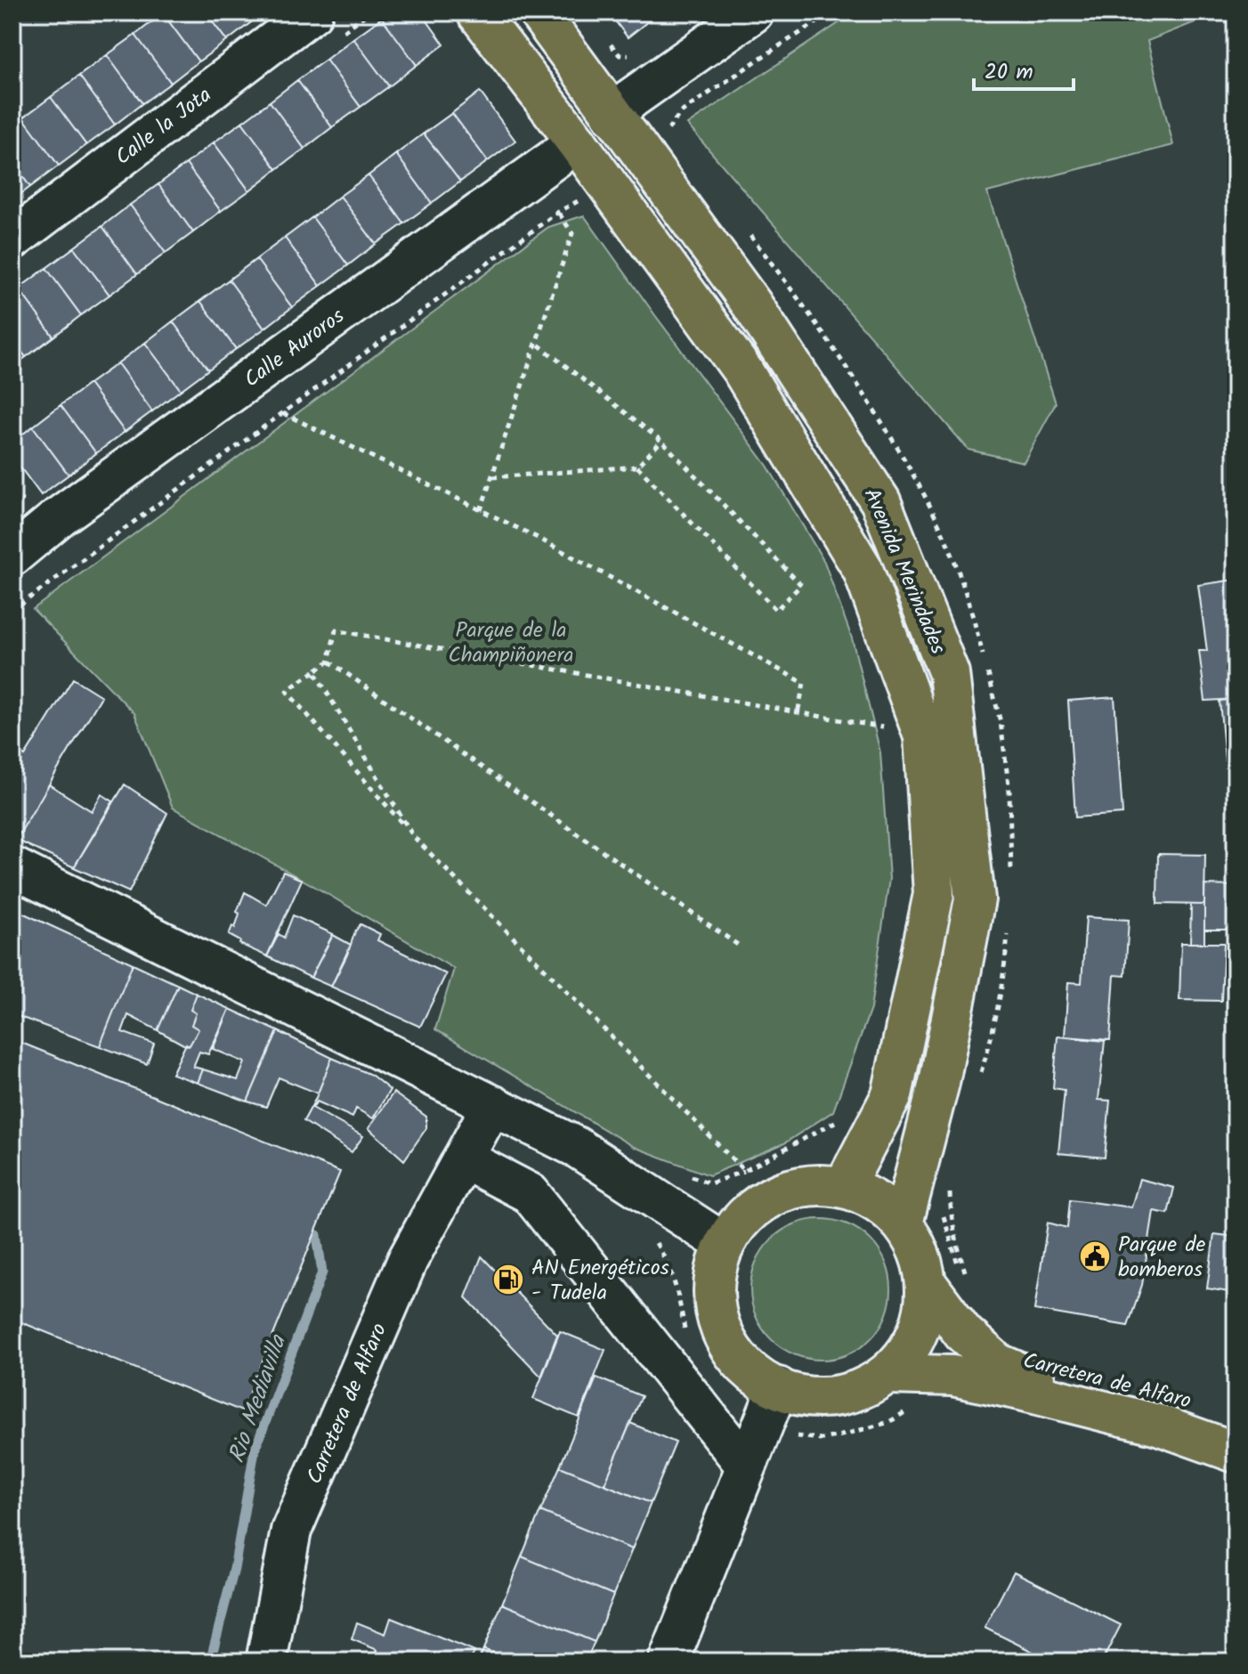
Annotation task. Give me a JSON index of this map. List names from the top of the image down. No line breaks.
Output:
{"streets":{"main road":["Avenida Merindades","Carretera de Alfaro"],"street":["Calle la Jota","Calle Auroros"]},"crossings":[["Calle Auroros","Avenida Merindades"],["Avenida Merindades","Carretera de Alfaro"]],"water":["Rio Mediavilla"],"parks":["Parque de la Champiñonera"],"places":{"public building":["Parque de bomberos"],"fuel station":["AN Energéticos - Tudela"]},"scale_bar":"20 m"}
